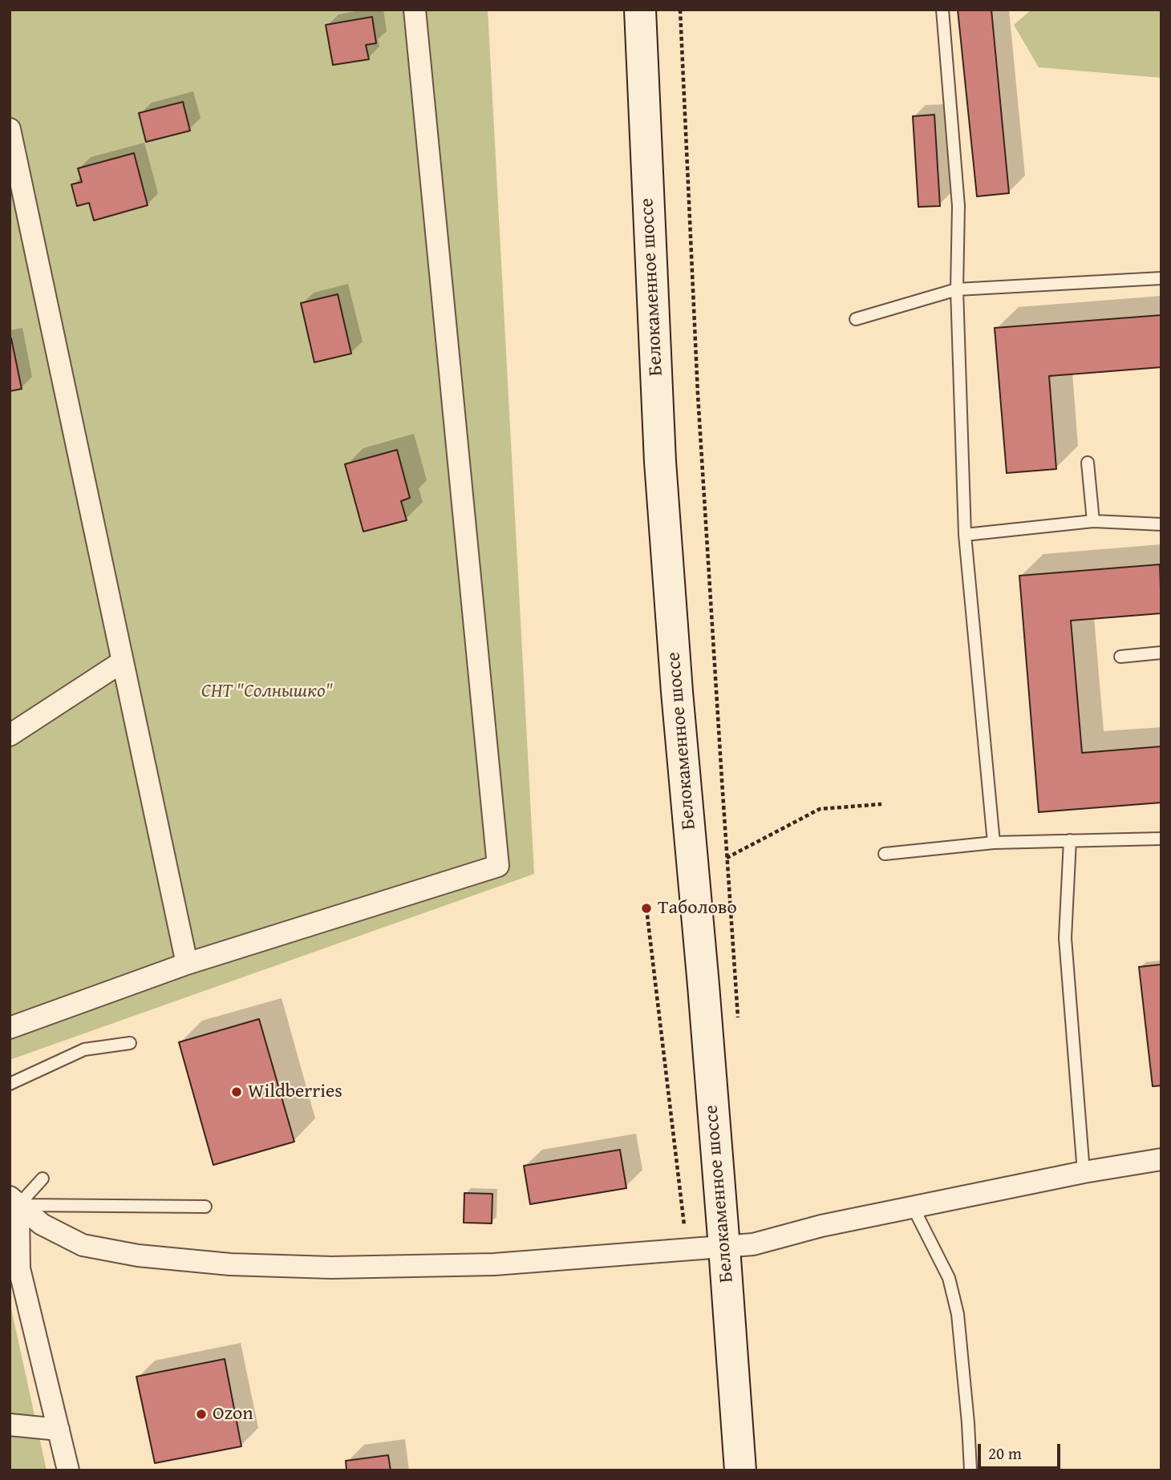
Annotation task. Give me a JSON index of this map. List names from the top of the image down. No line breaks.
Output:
{"streets":{"main road":["Белокаменное шоссе"]},"parks":["СНТ \"Солнышко\""],"places":["Таболово","Wildberries","Ozon"],"scale_bar":"20 m"}
